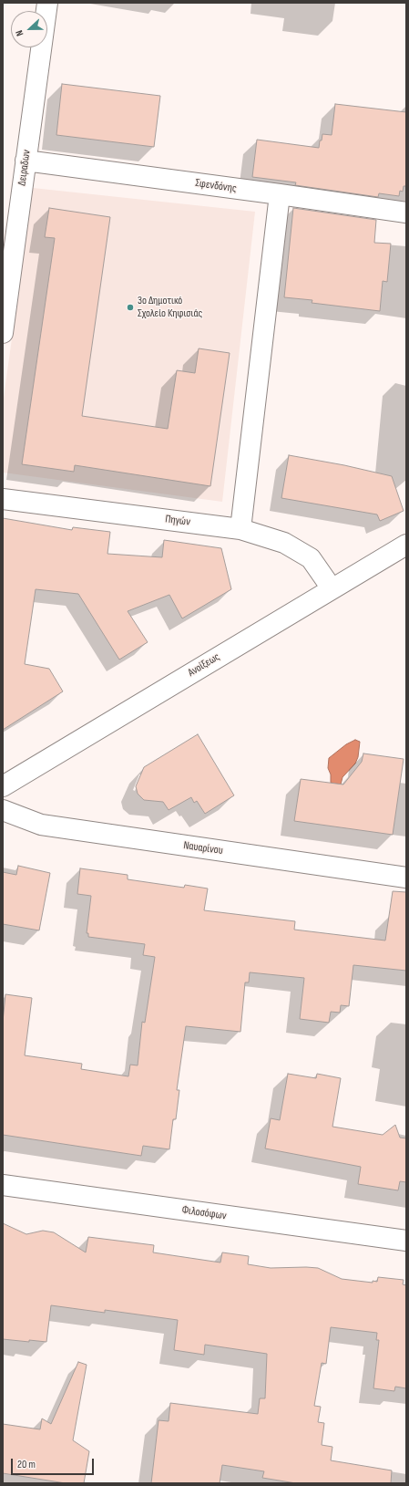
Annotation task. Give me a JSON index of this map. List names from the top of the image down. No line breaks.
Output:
{"streets":{"street":["Δειραδων","Σφενδόνης","Πηγών","Ανοίξεως","Ναυαρίνου","Φιλοσόφων"]},"crossings":[["Δειραδων","Σφενδόνης"],["Πηγών","Ανοίξεως"]],"places":["3ο Δημοτικό Σχολείο Κηφισιάς"],"scale_bar":"20 m","north":"left"}
